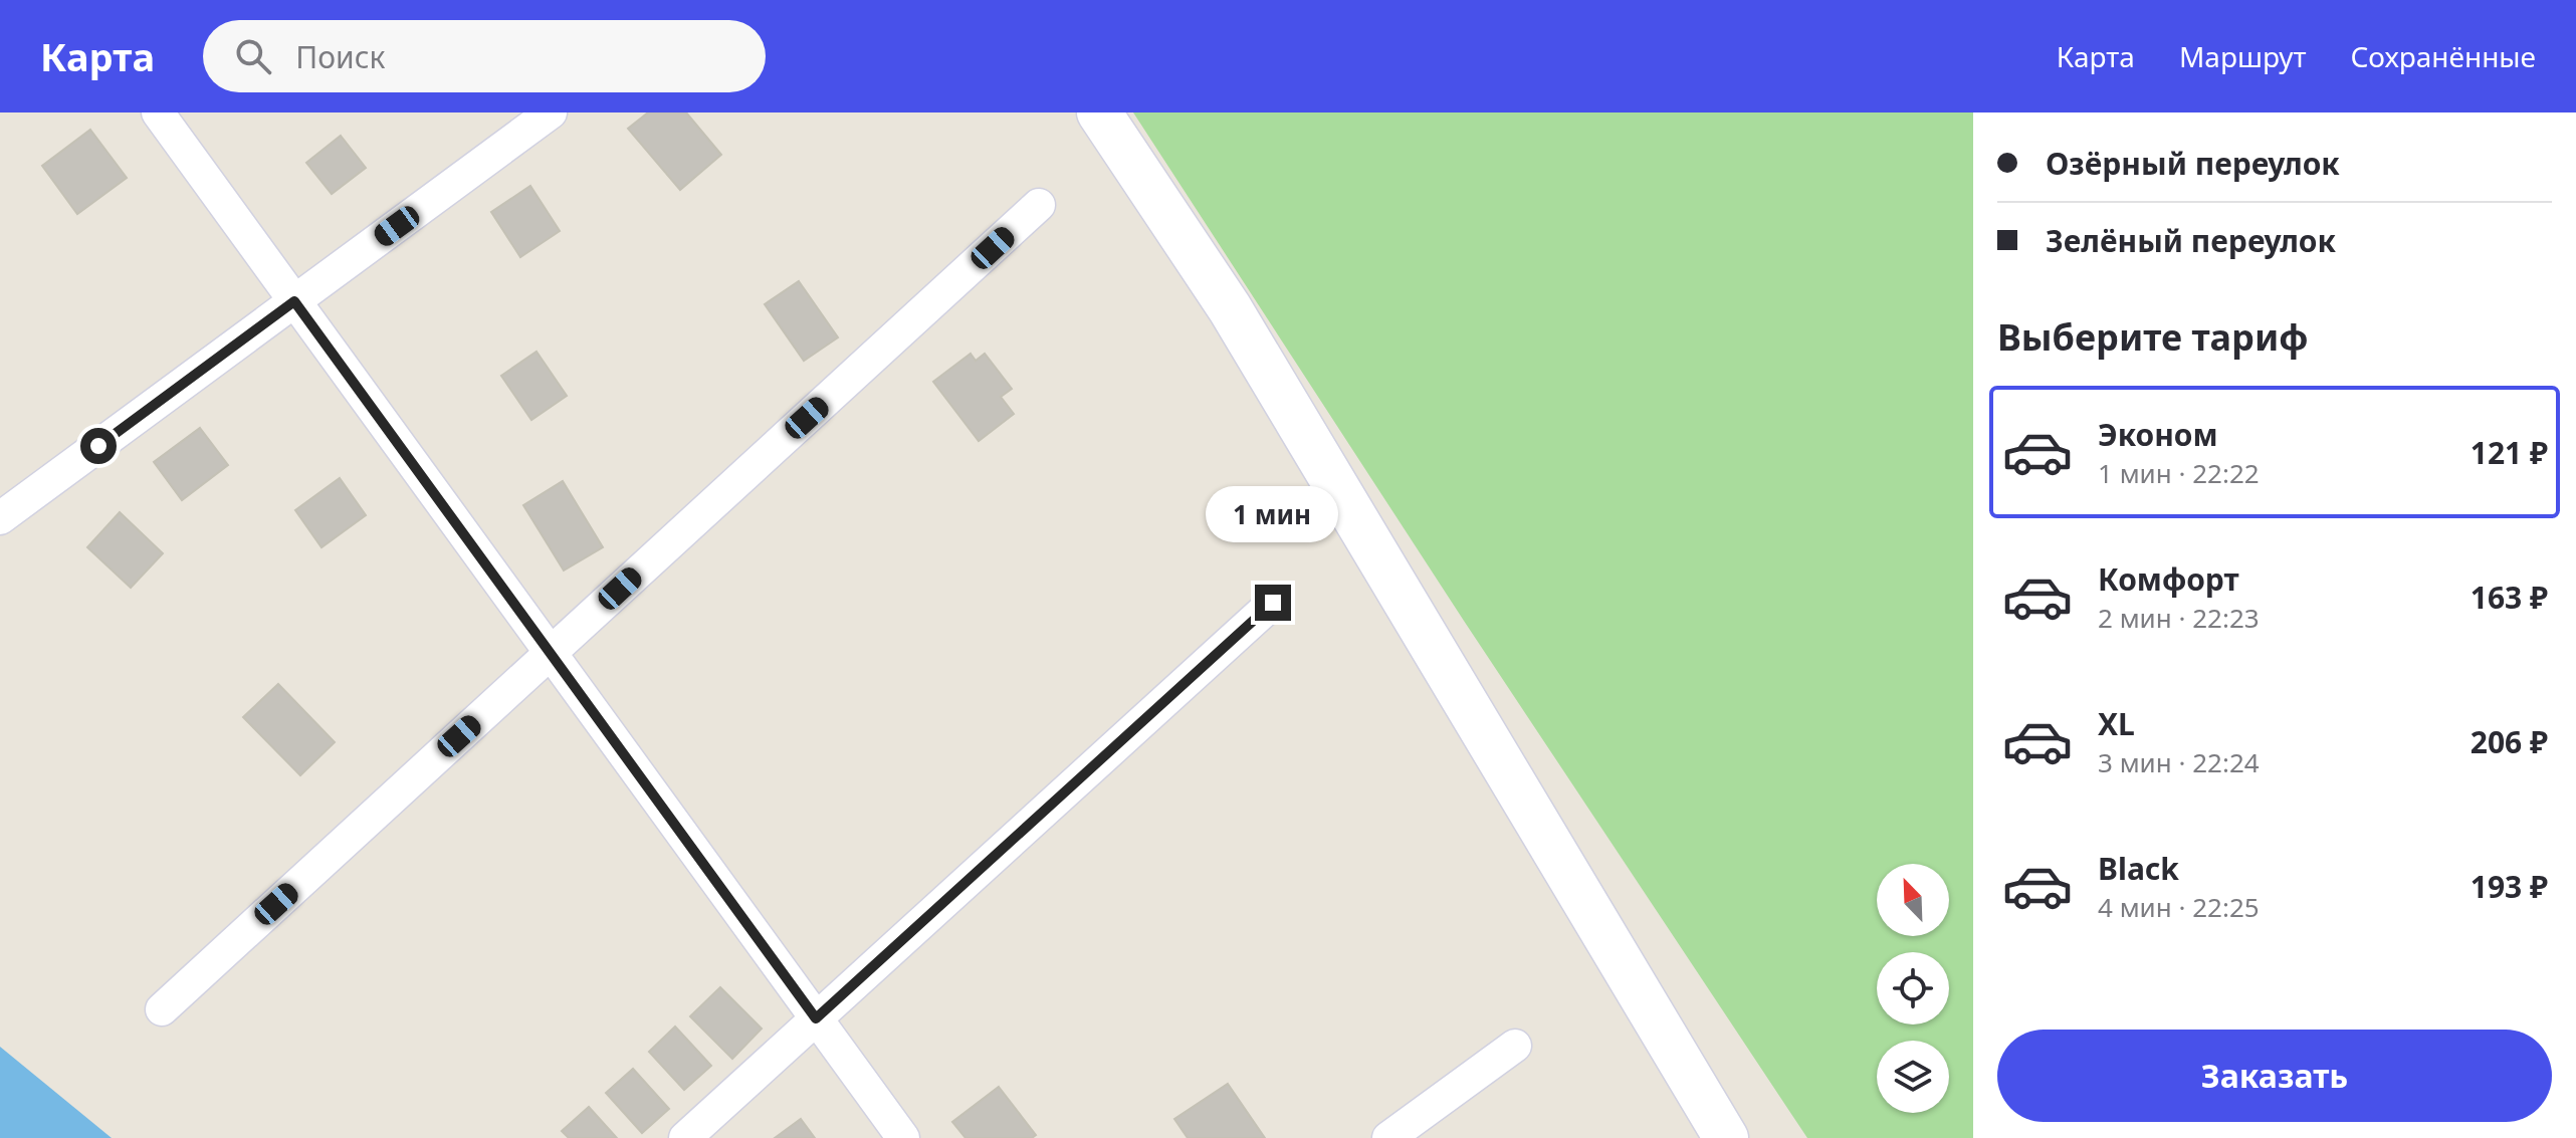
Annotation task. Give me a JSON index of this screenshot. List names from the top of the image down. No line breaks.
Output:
{"north":"top left","page":{"header":"Карта","search":"Поиск","nav":["Карта","Маршрут","Сохранённые"],"banner":["Озёрный переулок","Зелёный переулок"],"heading":"Выберите тариф","list":[{"name":"Эконом","note":"1 мин · 22:22","value":"121 ₽"},{"name":"Комфорт","note":"2 мин · 22:23","value":"163 ₽"},{"name":"XL","note":"3 мин · 22:24","value":"206 ₽"},{"name":"Black","note":"4 мин · 22:25","value":"193 ₽"}],"bubble":"1 мин","buttons":"Заказать"}}
